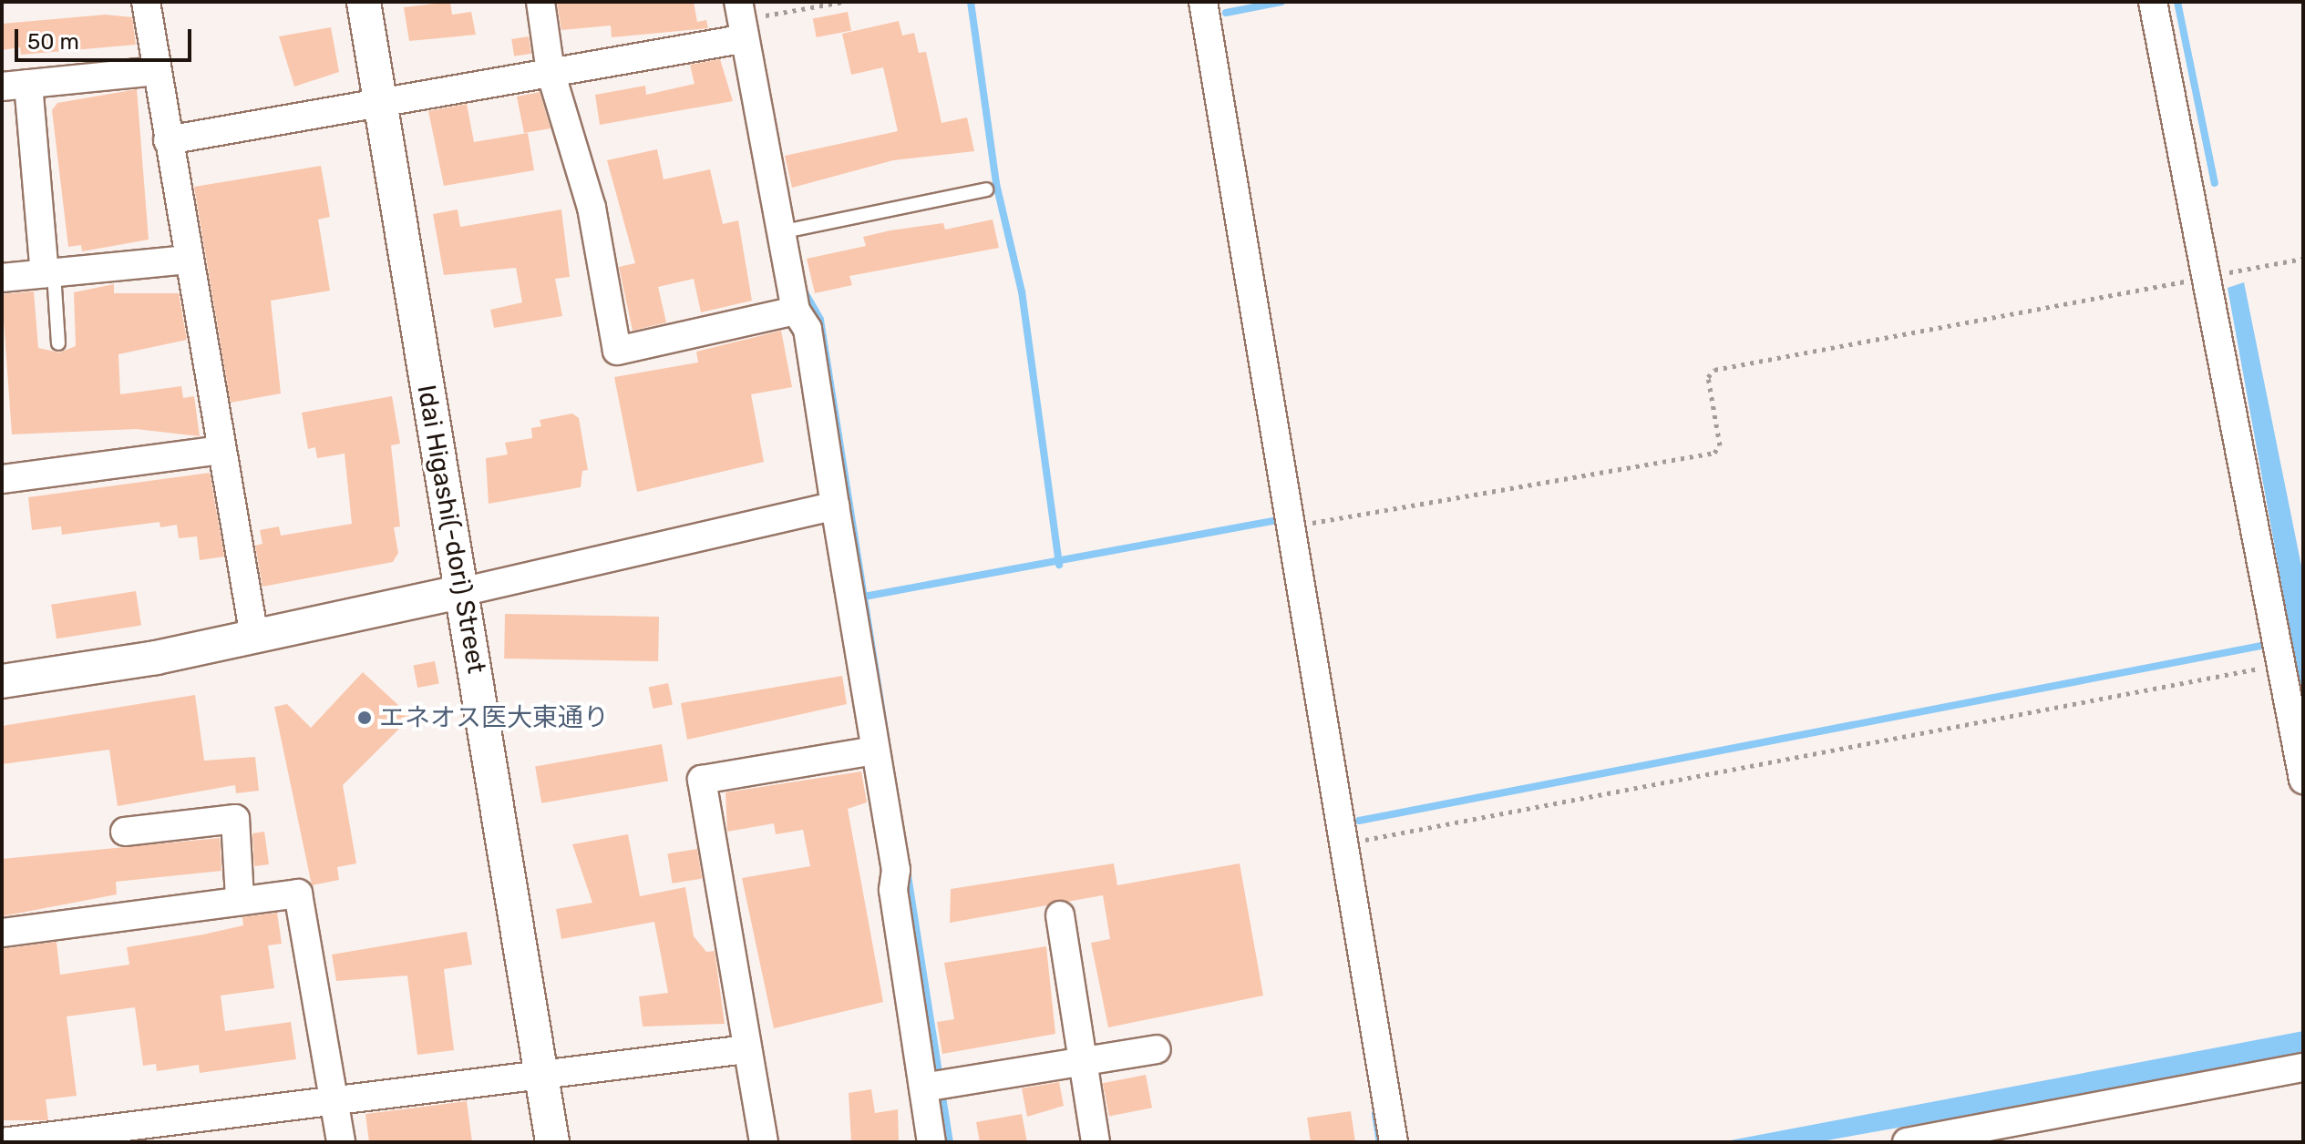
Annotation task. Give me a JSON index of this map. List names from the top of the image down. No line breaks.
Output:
{"streets":{"street":["Idai Higashi(-dori) Street"]},"places":["エネオス医大東通り"],"scale_bar":"50 m"}
